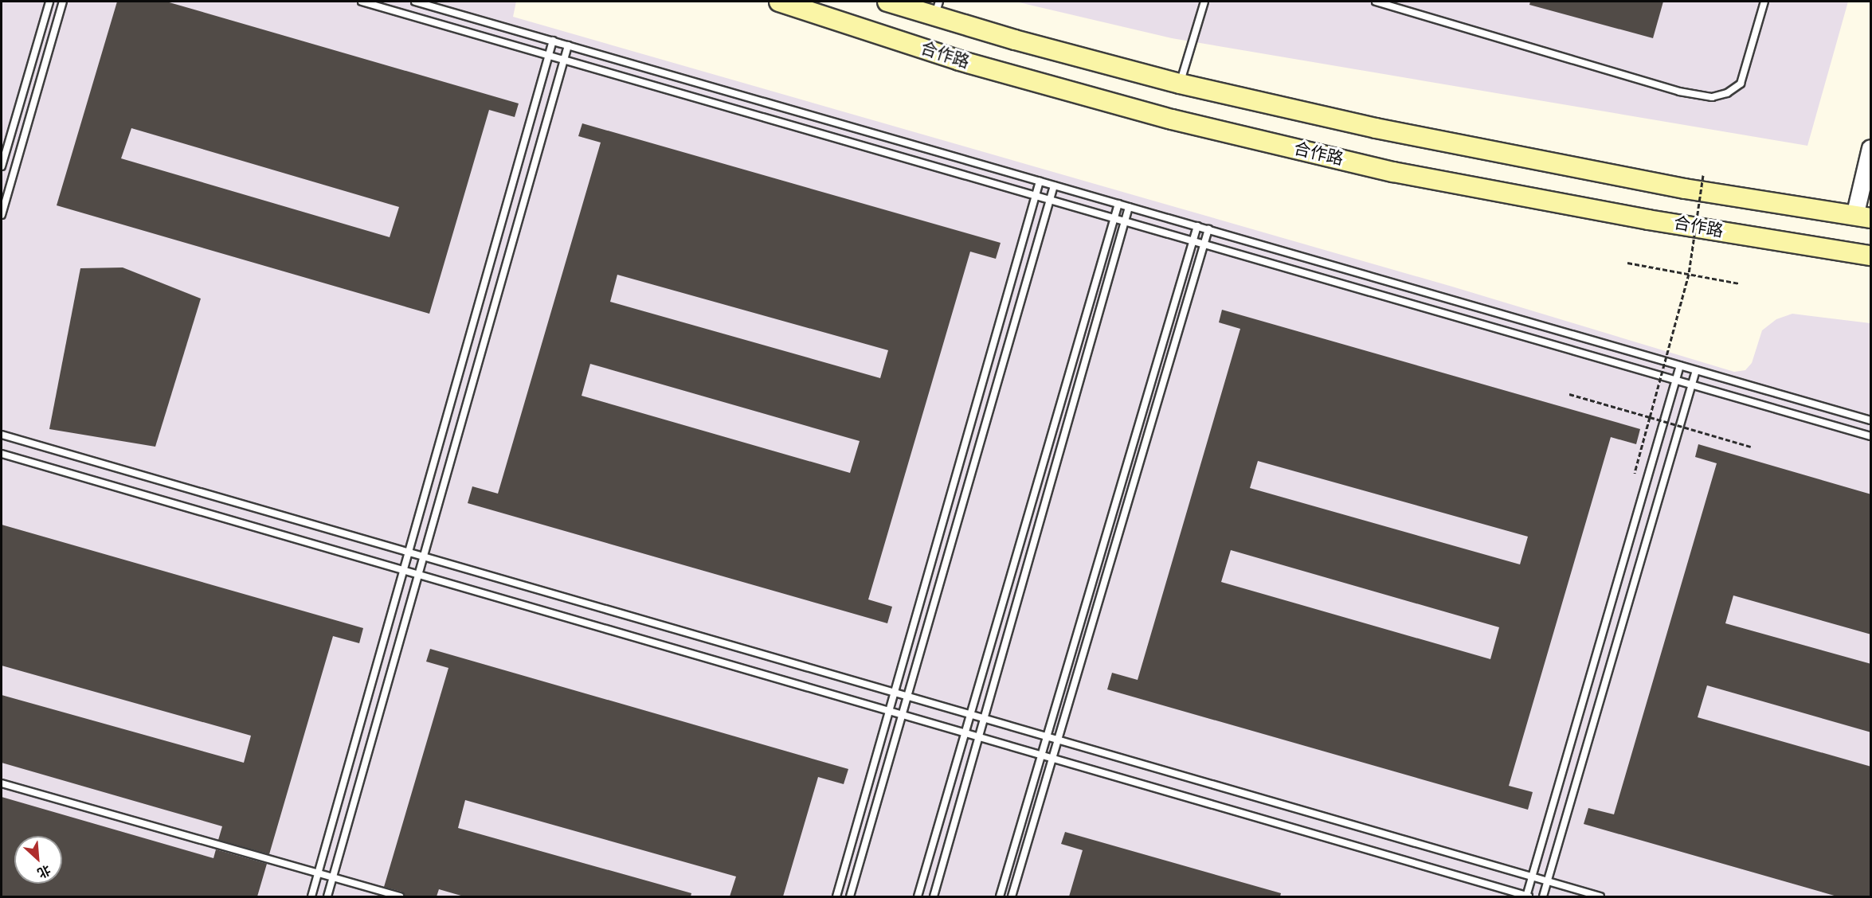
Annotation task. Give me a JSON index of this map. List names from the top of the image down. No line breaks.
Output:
{"streets":{"main road":["合作路"]},"north":"bottom right"}
